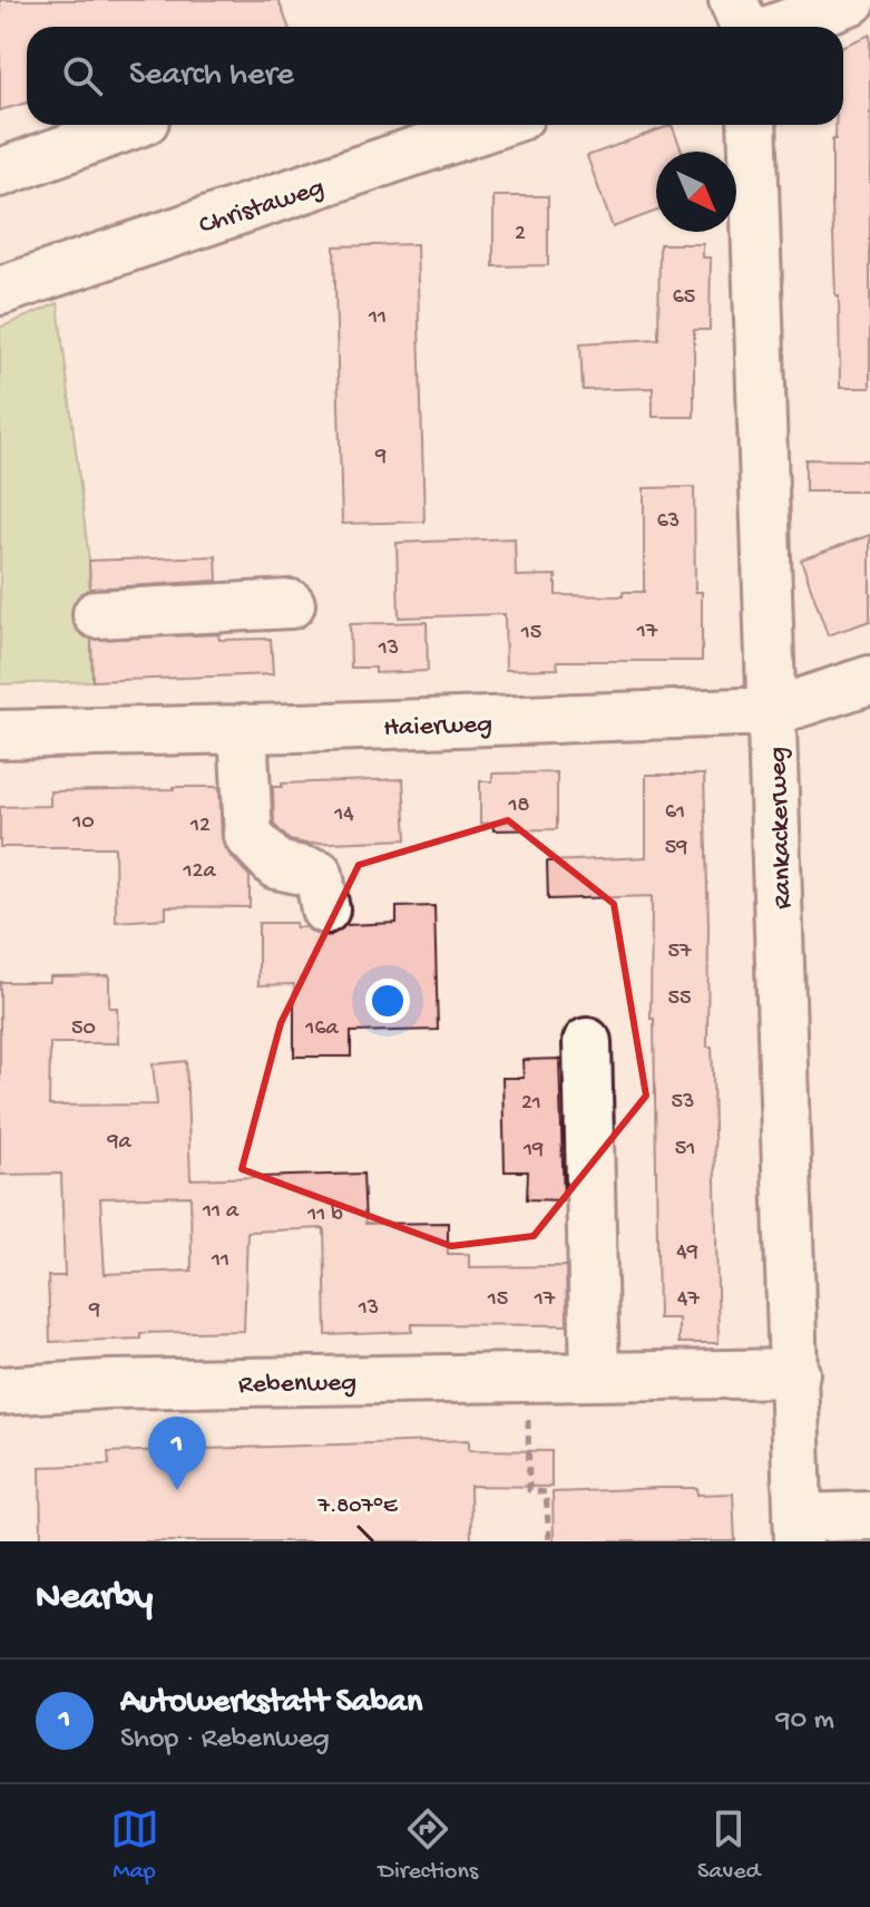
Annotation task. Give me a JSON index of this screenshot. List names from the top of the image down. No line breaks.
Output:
{"streets":{"street":["Christaweg","Haierweg","Rankackerweg","Rebenweg"]},"crossings":[["Haierweg","Rankackerweg"],["Rankackerweg","Rebenweg"]],"house_numbers":["2","65","11","9","63","17","15","13","18","61","14","10","12","59","12a","57","55","50","16a","53","21","9a","51","19","11 a","11 b","49","11","15","17","47","13","9"],"north":"bottom right","page":{"search":"Search here","pins":"1","heading":"Nearby","list":[{"mark":"1","name":"Autowerkstatt Saban","note":"Shop · Rebenweg","value":"90 m"}],"nav":["Map","Directions","Saved"]},"coordinates":["7.807°E"]}
